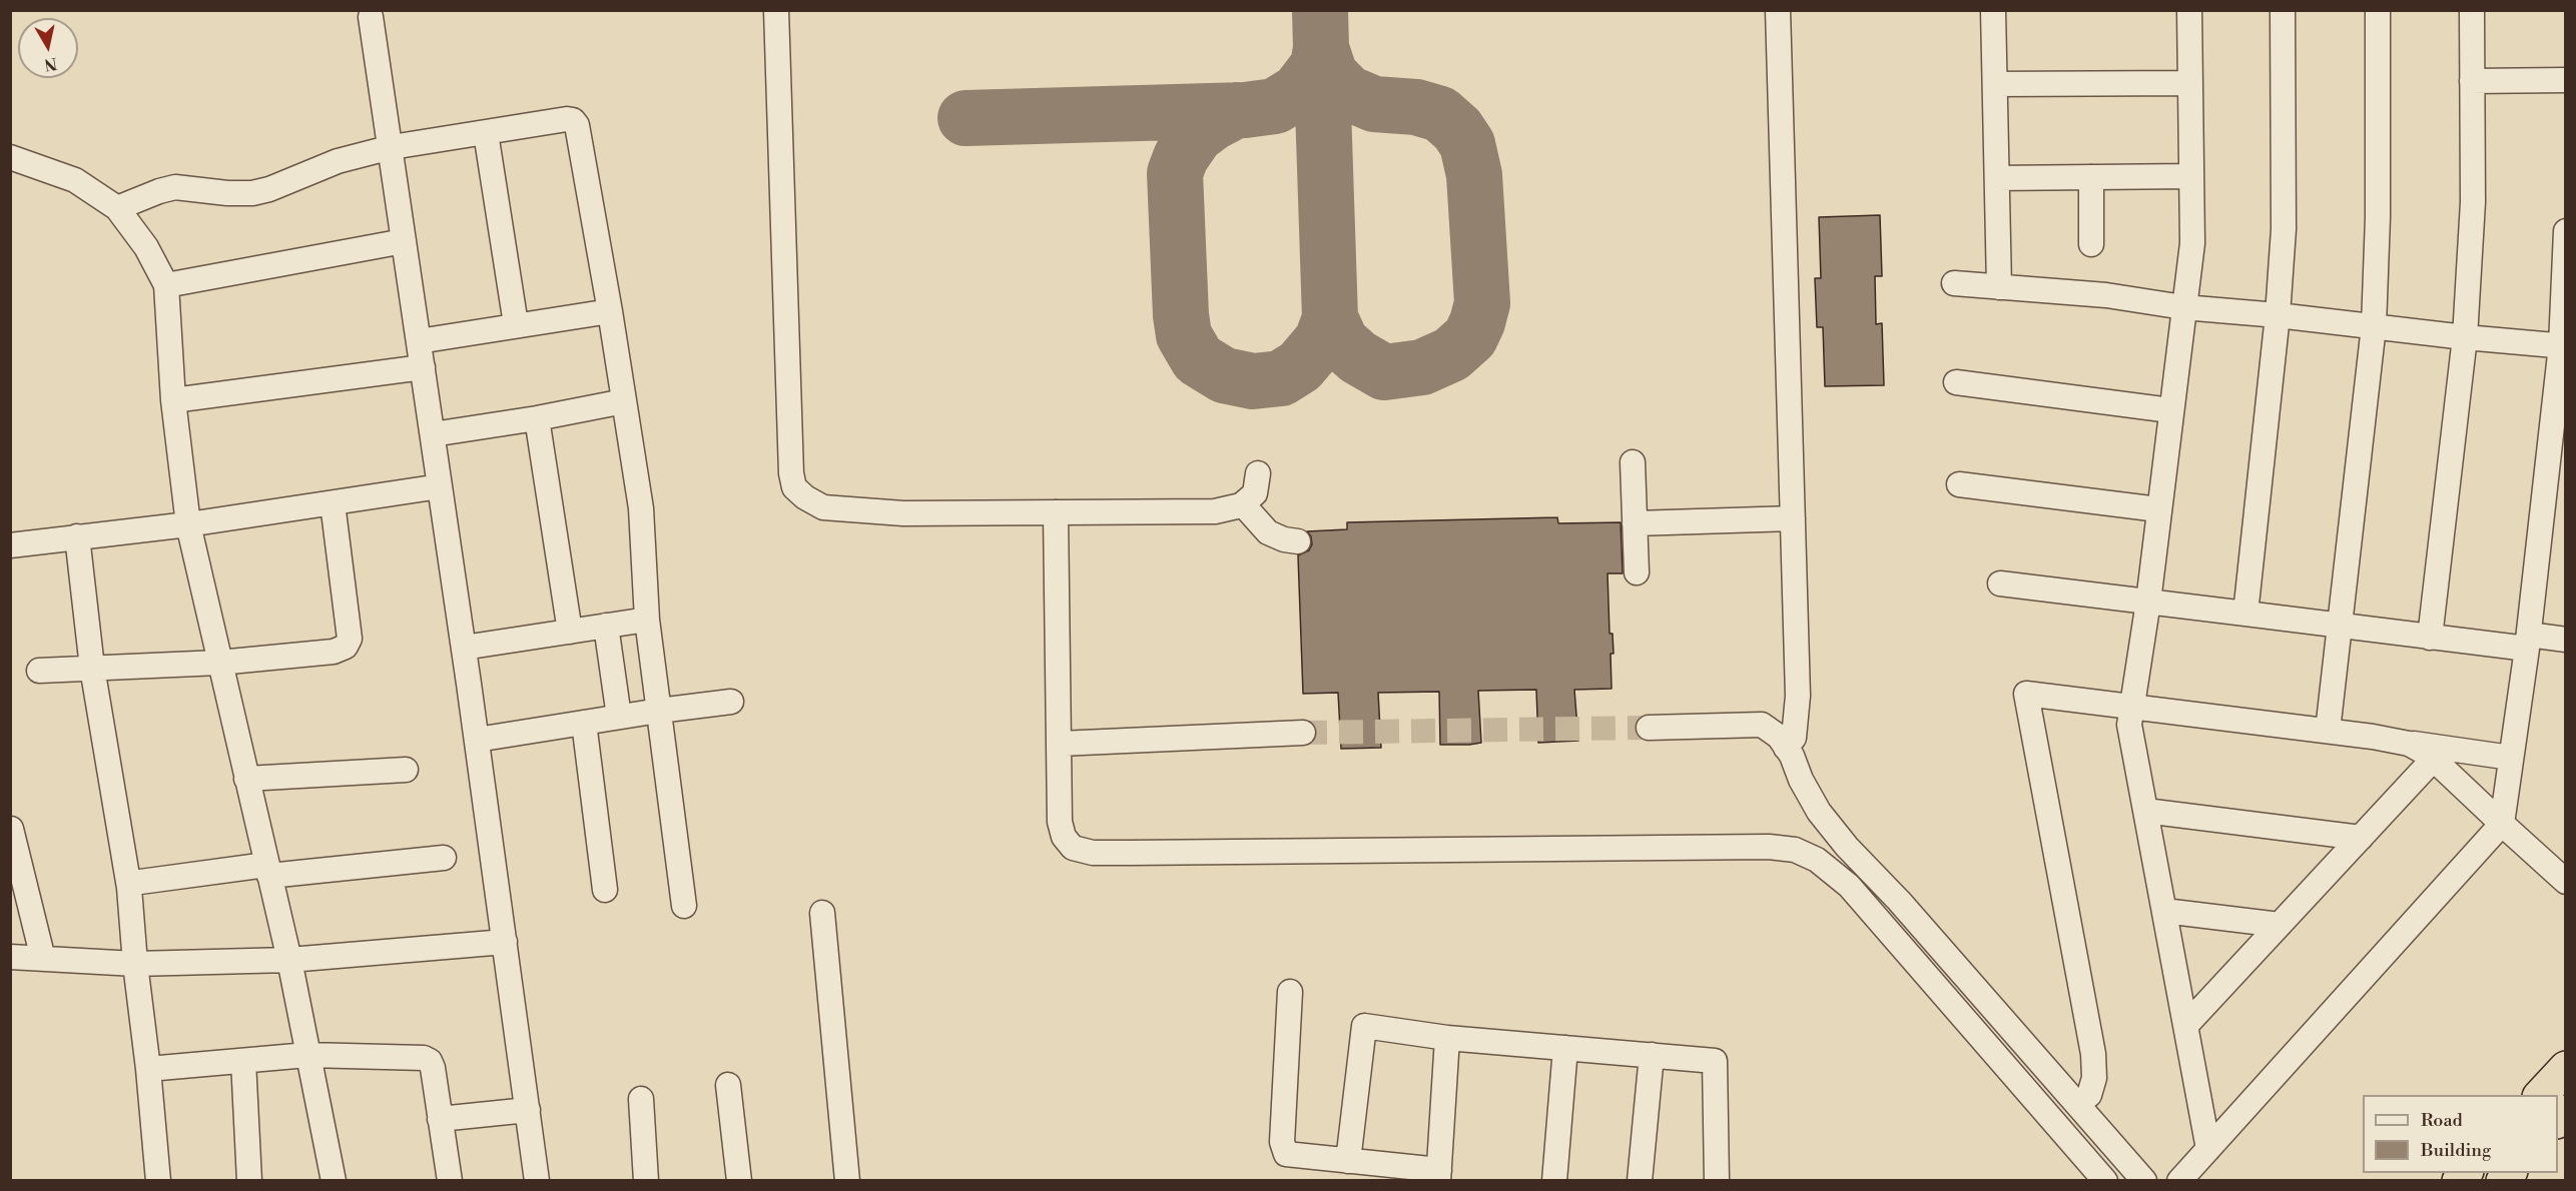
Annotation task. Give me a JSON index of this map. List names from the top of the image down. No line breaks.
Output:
{"legend":["Road","Building"],"north":"bottom"}
